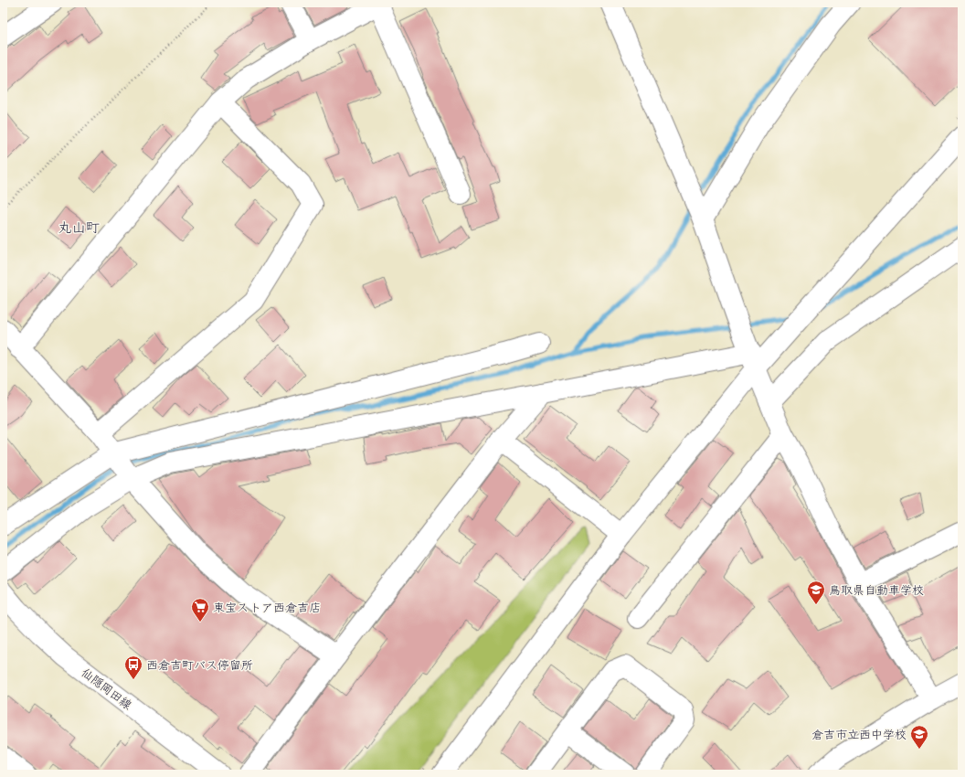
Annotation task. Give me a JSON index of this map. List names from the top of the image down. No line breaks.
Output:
{"streets":{"main road":["仙隠岡田線"]},"districts":["丸山町"],"places":{"school or university":["鳥取県自動車学校","倉吉市立西中学校"],"supermarket":["東宝ストア西倉吉店"],"bus stop":["西倉吉町バス停留所"]}}
